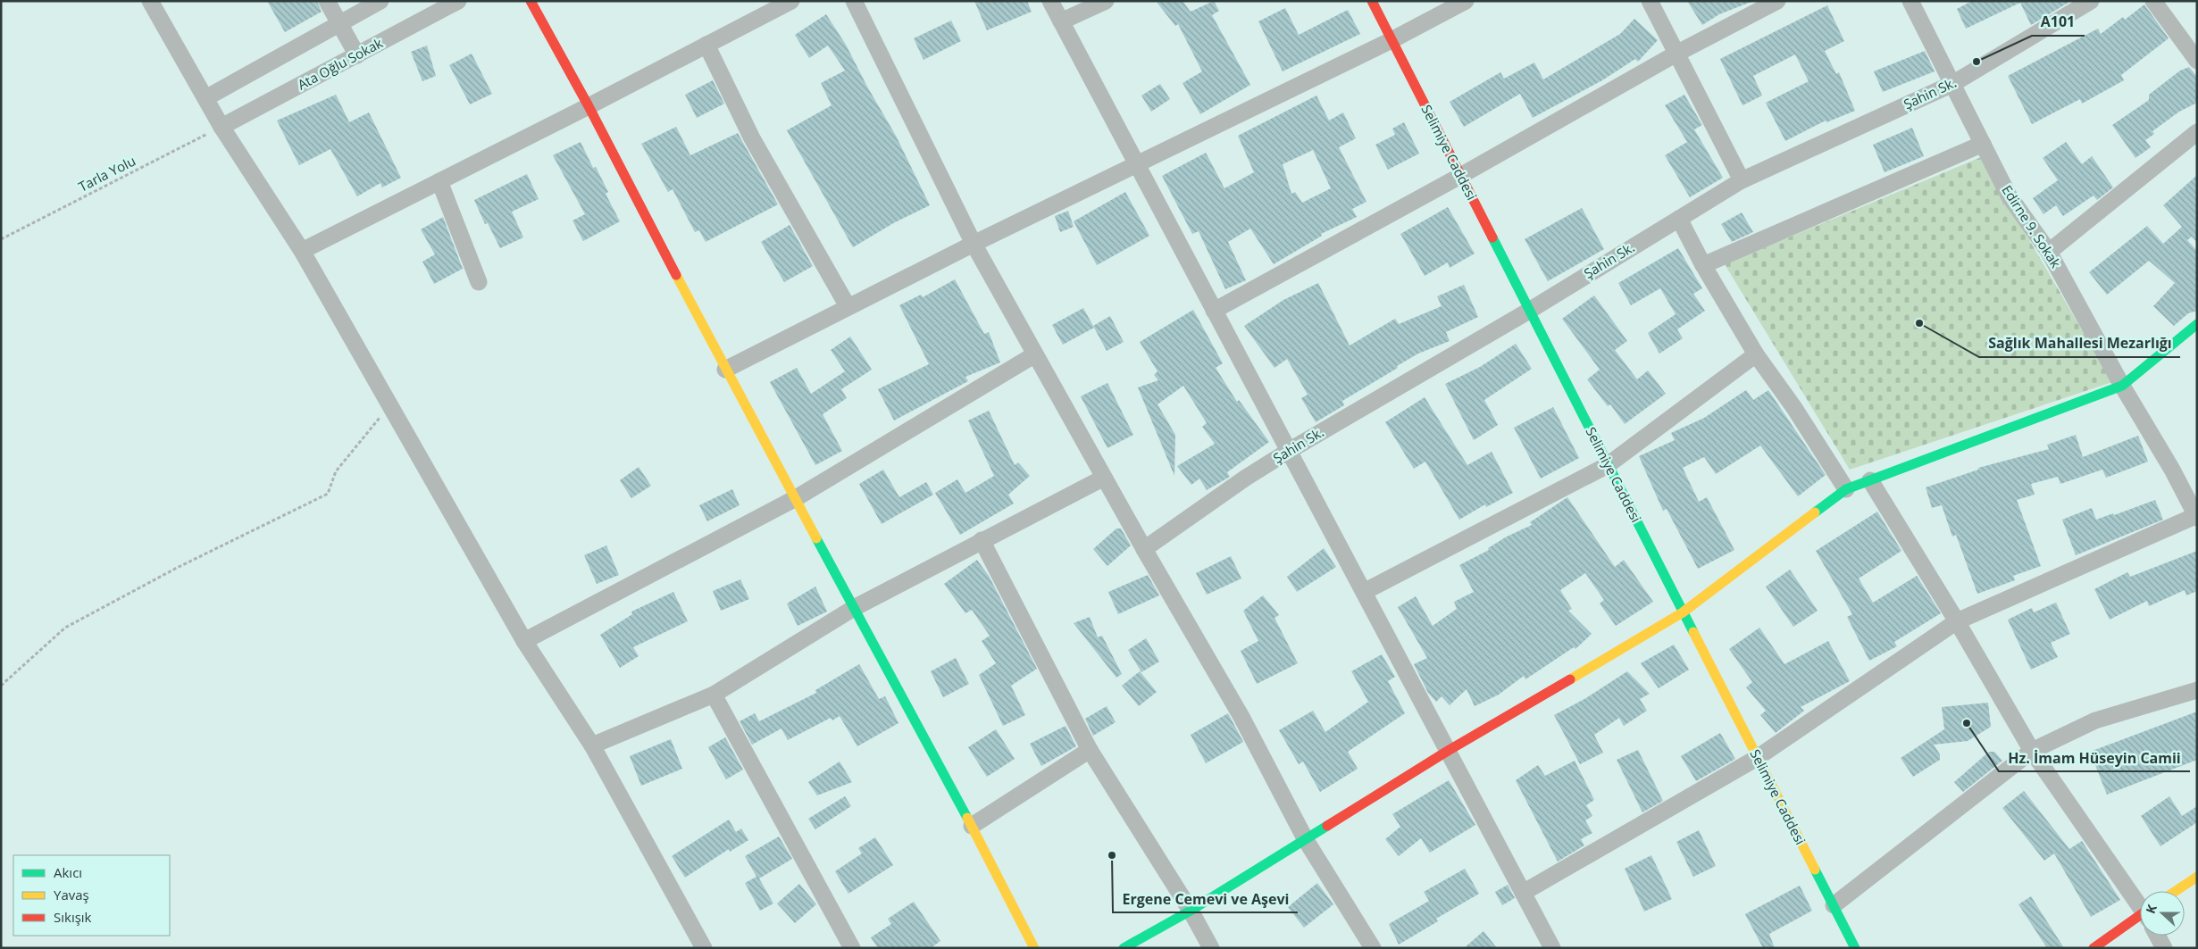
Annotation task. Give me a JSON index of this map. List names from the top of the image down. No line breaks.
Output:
{"streets":{"street":["Ata Oğlu Sokak","Şahin Sk.","Selimiye Caddesi","Edirne 9. Sokak"],"path":["Tarla Yolu"]},"crossings":[["Ata Oğlu Sokak","Tarla Yolu"],["Şahin Sk.","Selimiye Caddesi"],["Şahin Sk.","Edirne 9. Sokak"]],"places":["A101","Sağlık Mahallesi Mezarlığı","Hz. İmam Hüseyin Camii","Ergene Cemevi ve Aşevi"],"legend":["Akıcı","Yavaş","Sıkışık"],"north":"left"}
